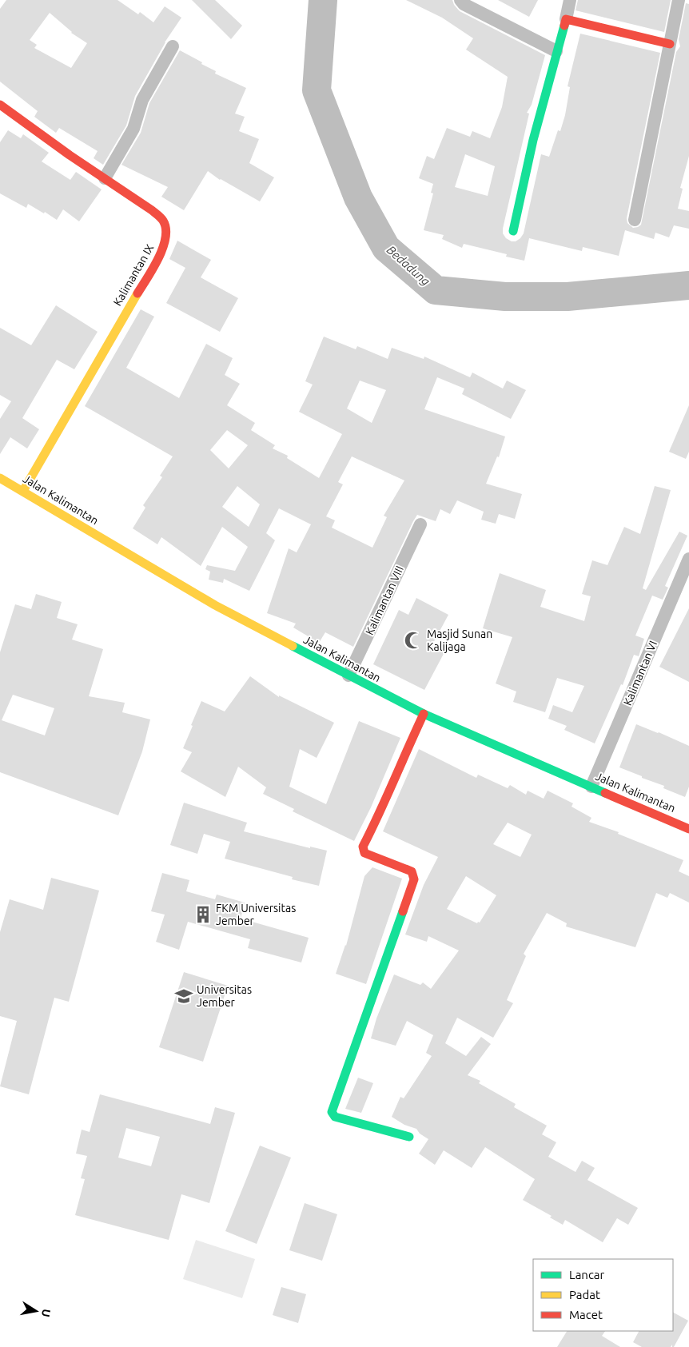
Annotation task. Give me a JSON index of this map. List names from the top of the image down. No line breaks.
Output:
{"streets":{"street":["Kalimantan IX","Jalan Kalimantan","Kalimantan VIII","Kalimantan VI"]},"crossings":[["Kalimantan IX","Jalan Kalimantan"],["Jalan Kalimantan","Kalimantan VIII"],["Jalan Kalimantan","Kalimantan VI"]],"water":["Bedadung"],"places":{"mosque":["Masjid Sunan Kalijaga"],"building":["FKM Universitas Jember"],"school or university":["Universitas Jember"]},"legend":["Lancar","Padat","Macet"],"north":"right"}
